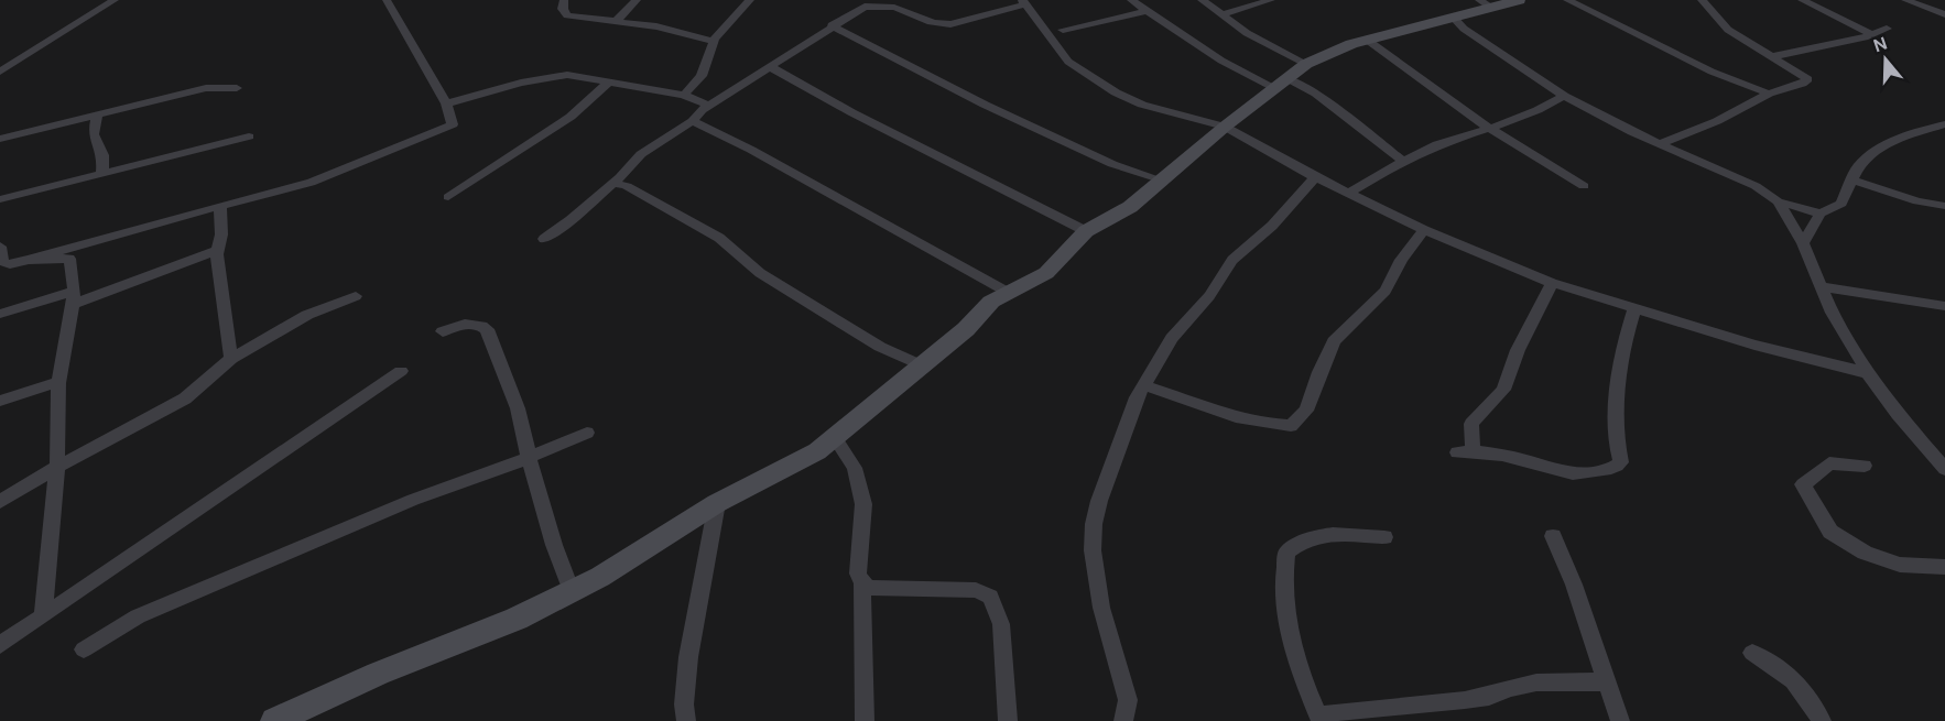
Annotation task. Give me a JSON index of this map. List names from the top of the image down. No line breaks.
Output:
{"north":"top"}
